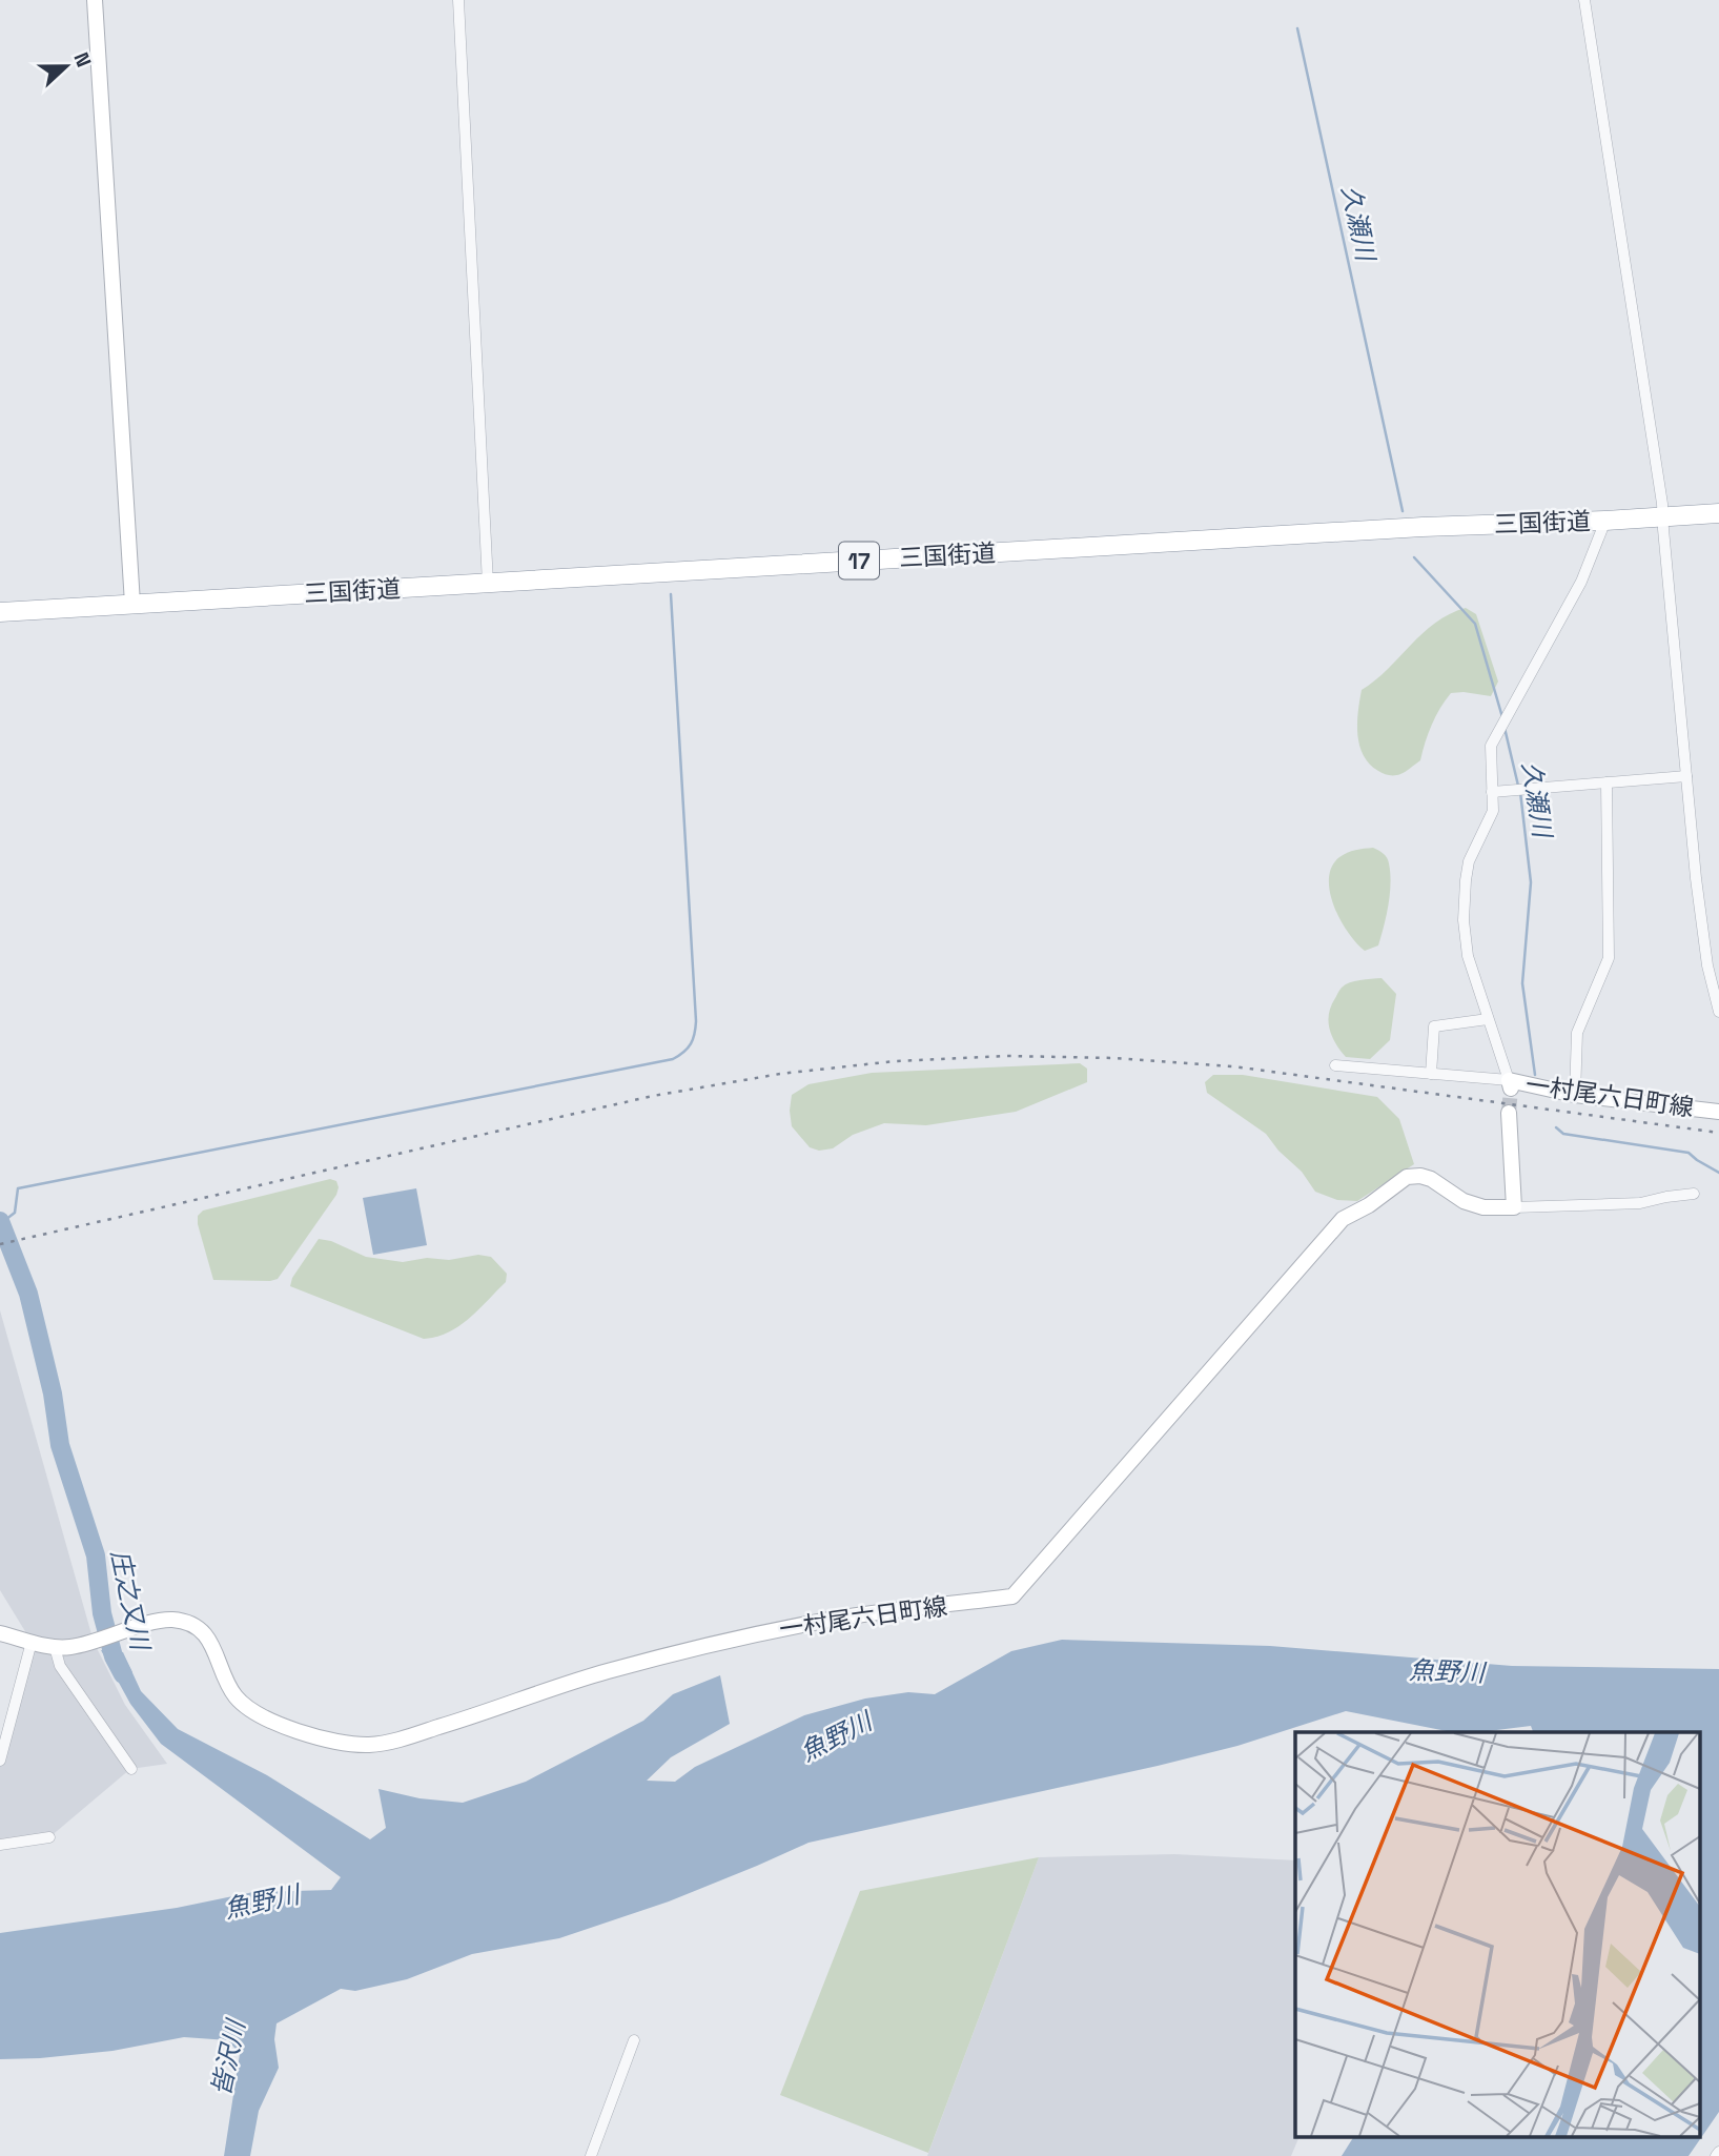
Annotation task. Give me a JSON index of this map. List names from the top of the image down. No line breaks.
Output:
{"streets":{"highway":["三国街道","17"],"main road":["一村尾六日町線"]},"water":["久瀬川","庄之又川","魚野川","皆沢川"],"north":"right"}
